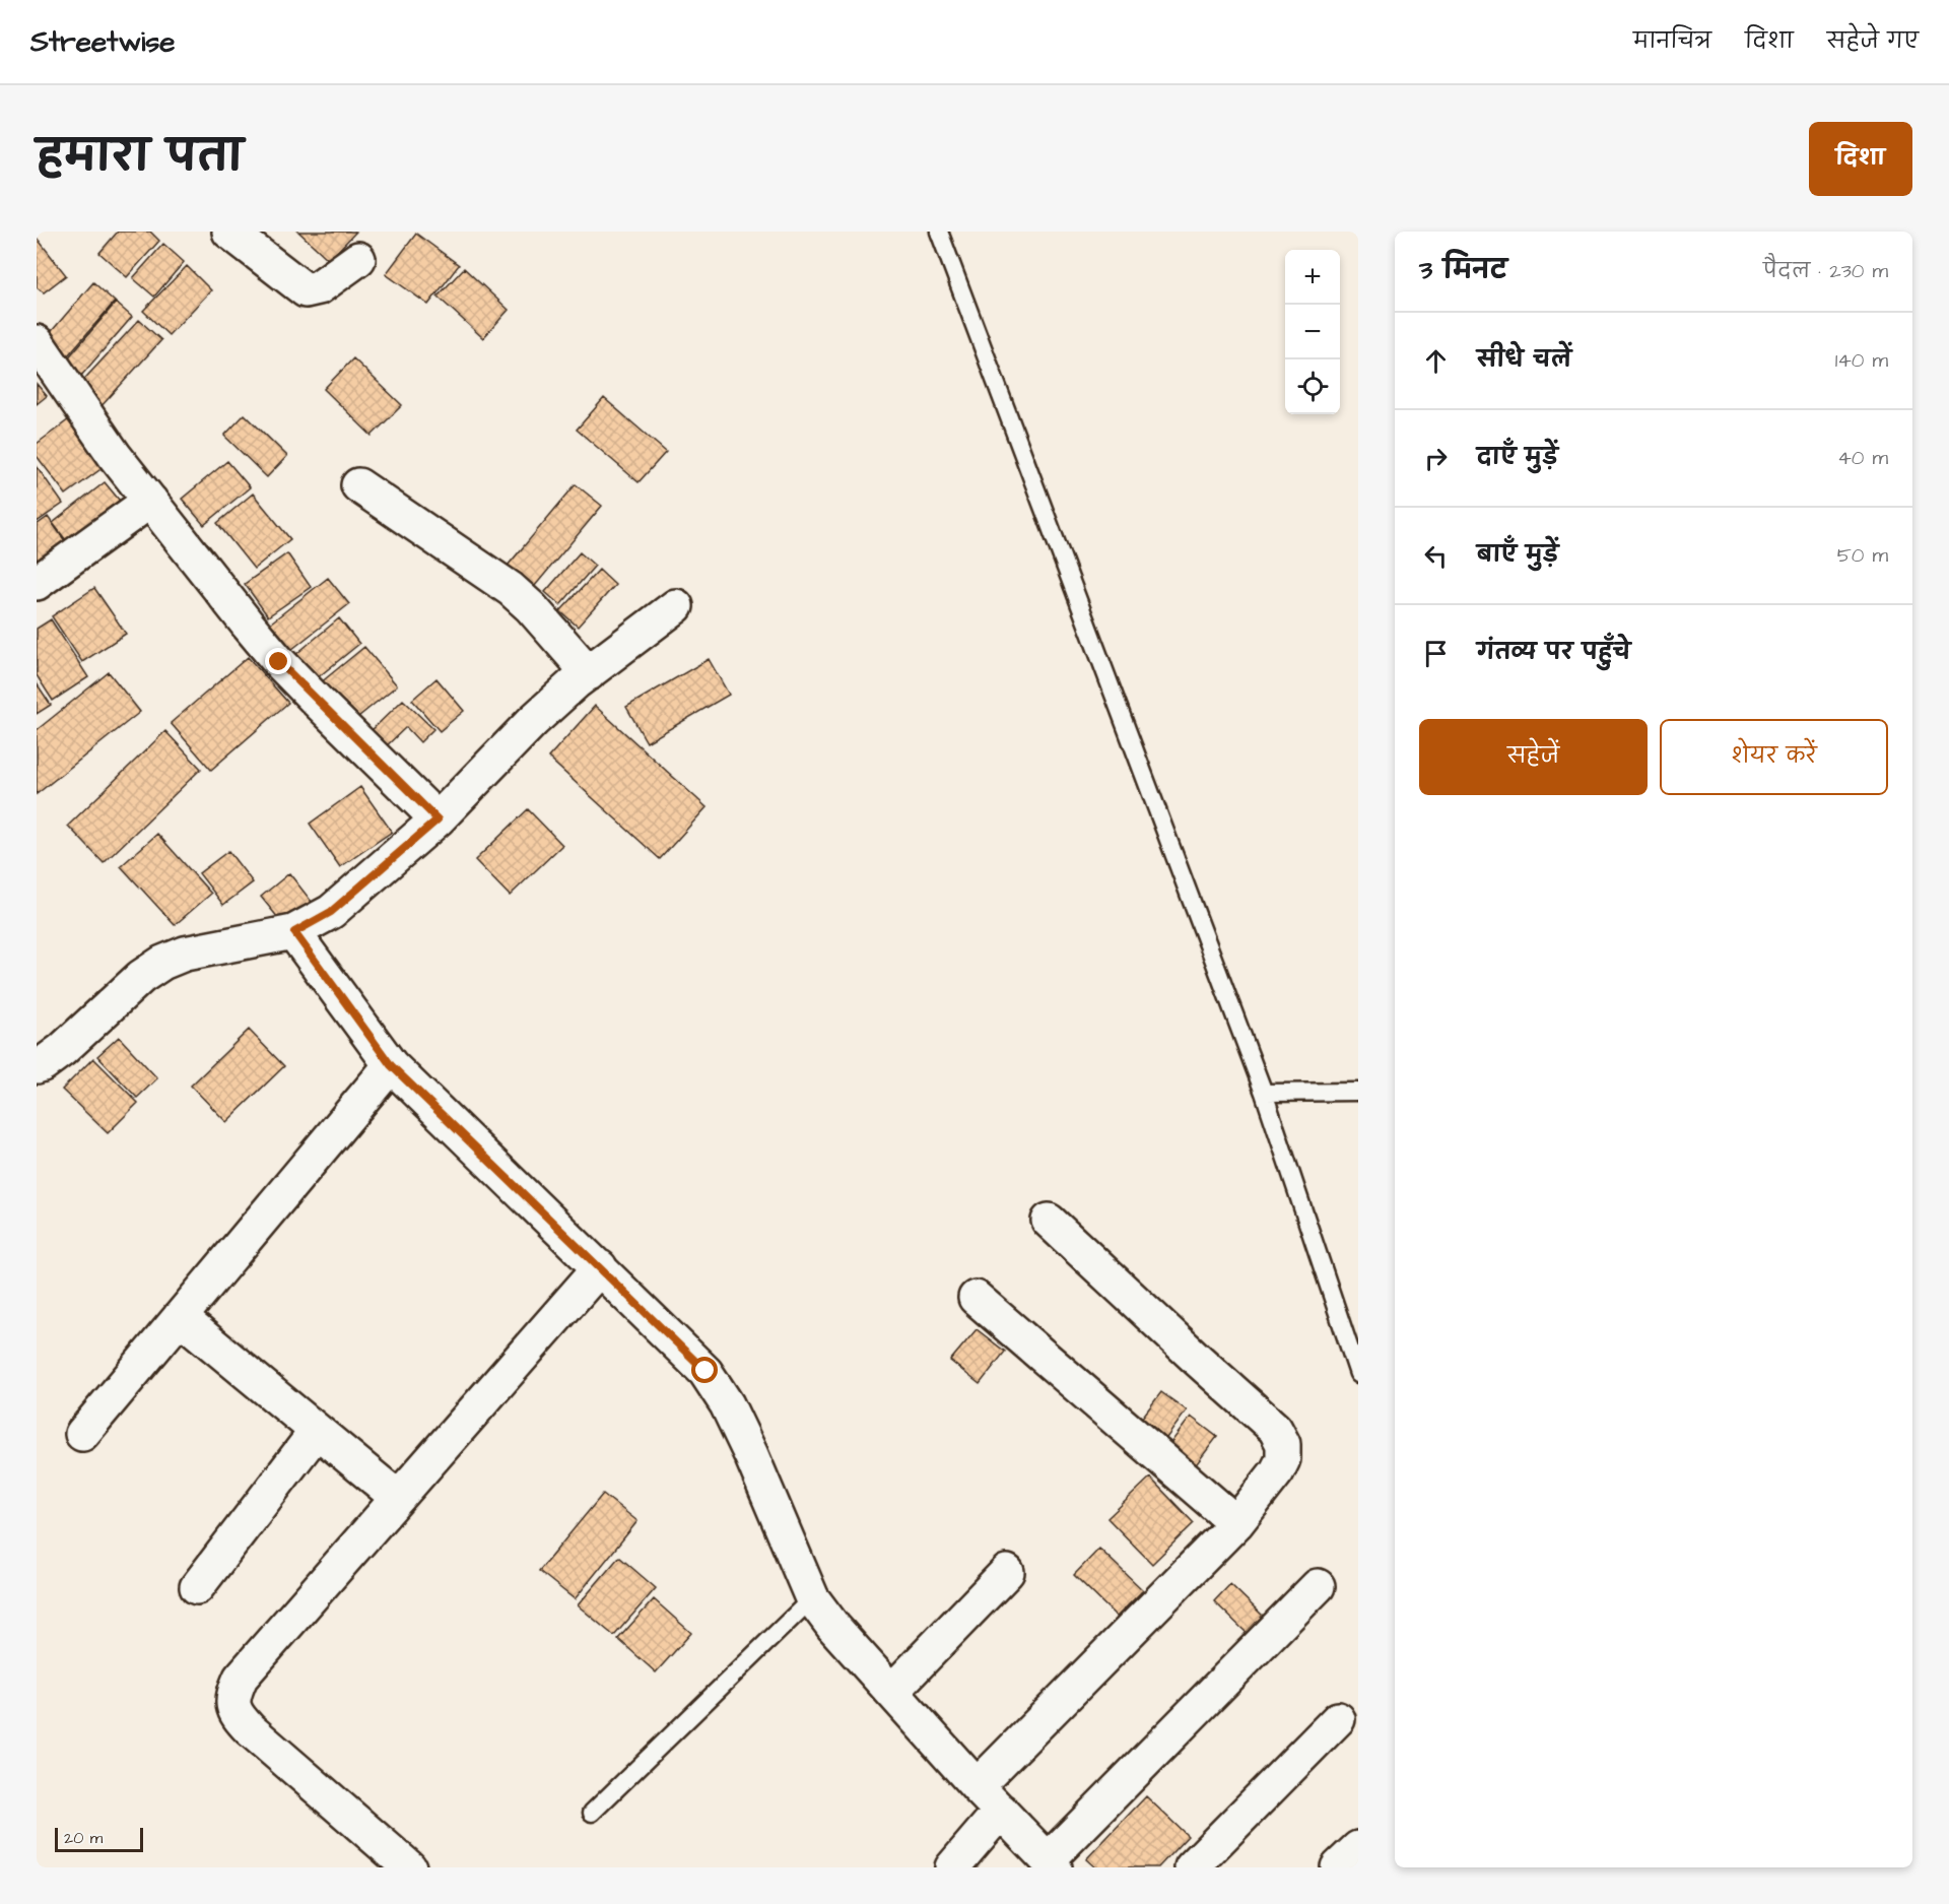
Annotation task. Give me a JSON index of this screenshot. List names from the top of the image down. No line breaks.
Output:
{"scale_bar":"20 m","page":{"header":"Streetwise","nav":["मानचित्र","दिशा","सहेजे गए"],"title":"हमारा पता","buttons":["दिशा",["सहेजें","शेयर करें"]],"heading":["3 मिनट","पैदल · 230 m"],"map_buttons":["+","−"],"list":[["सीधे चलें","140 m"],["दाएँ मुड़ें","40 m"],["बाएँ मुड़ें","50 m"],"गंतव्य पर पहुँचे"],"scale":"20 m"}}
